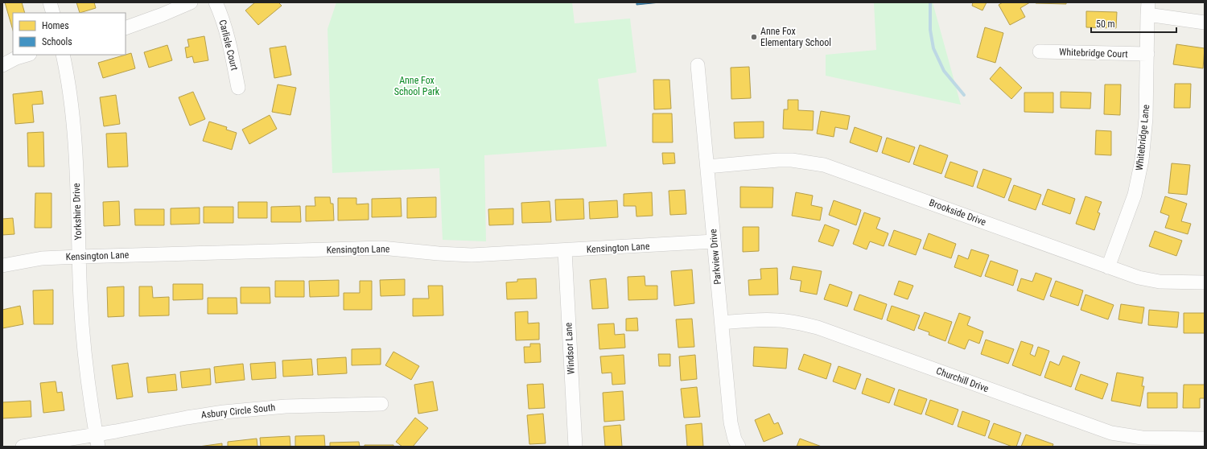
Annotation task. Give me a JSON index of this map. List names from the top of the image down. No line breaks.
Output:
{"streets":{"street":["Carlisle Court","Whitebridge Court","Whitebridge Lane","Yorkshire Drive","Brookside Drive","Kensington Lane","Parkview Drive","Windsor Lane","Churchill Drive","Asbury Circle South"]},"crossings":[["Whitebridge Court","Whitebridge Lane"],["Whitebridge Lane","Brookside Drive"],["Yorkshire Drive","Kensington Lane"],["Yorkshire Drive","Asbury Circle South"],["Brookside Drive","Parkview Drive"],["Kensington Lane","Parkview Drive"],["Kensington Lane","Windsor Lane"],["Parkview Drive","Churchill Drive"]],"parks":["Anne Fox School Park"],"places":["Anne Fox Elementary School"],"legend":["Homes","Schools"],"scale_bar":"50 m"}
